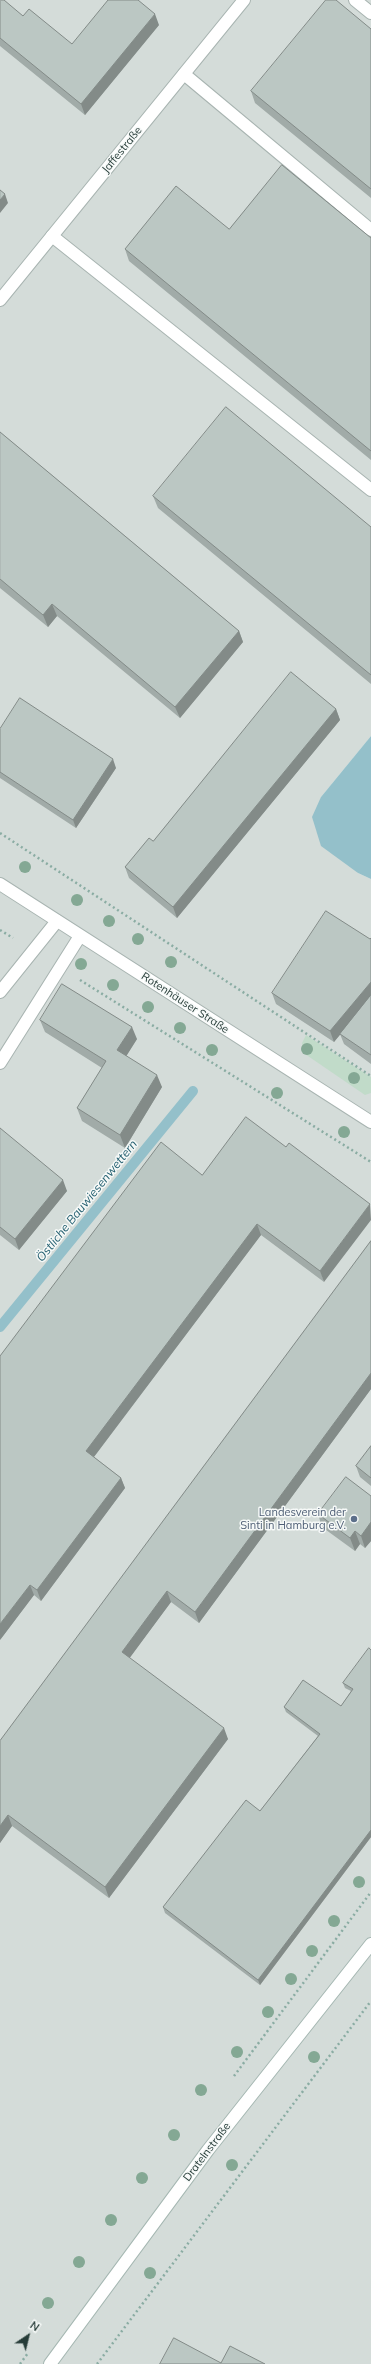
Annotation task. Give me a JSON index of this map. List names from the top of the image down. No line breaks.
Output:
{"streets":{"street":["Jaffestraße","Rotenhäuser Straße","Dratelnstraße"]},"water":["Östliche Bauwiesenwettern"],"places":["Landesverein der Sinti in Hamburg e.V."],"north":"top right"}
